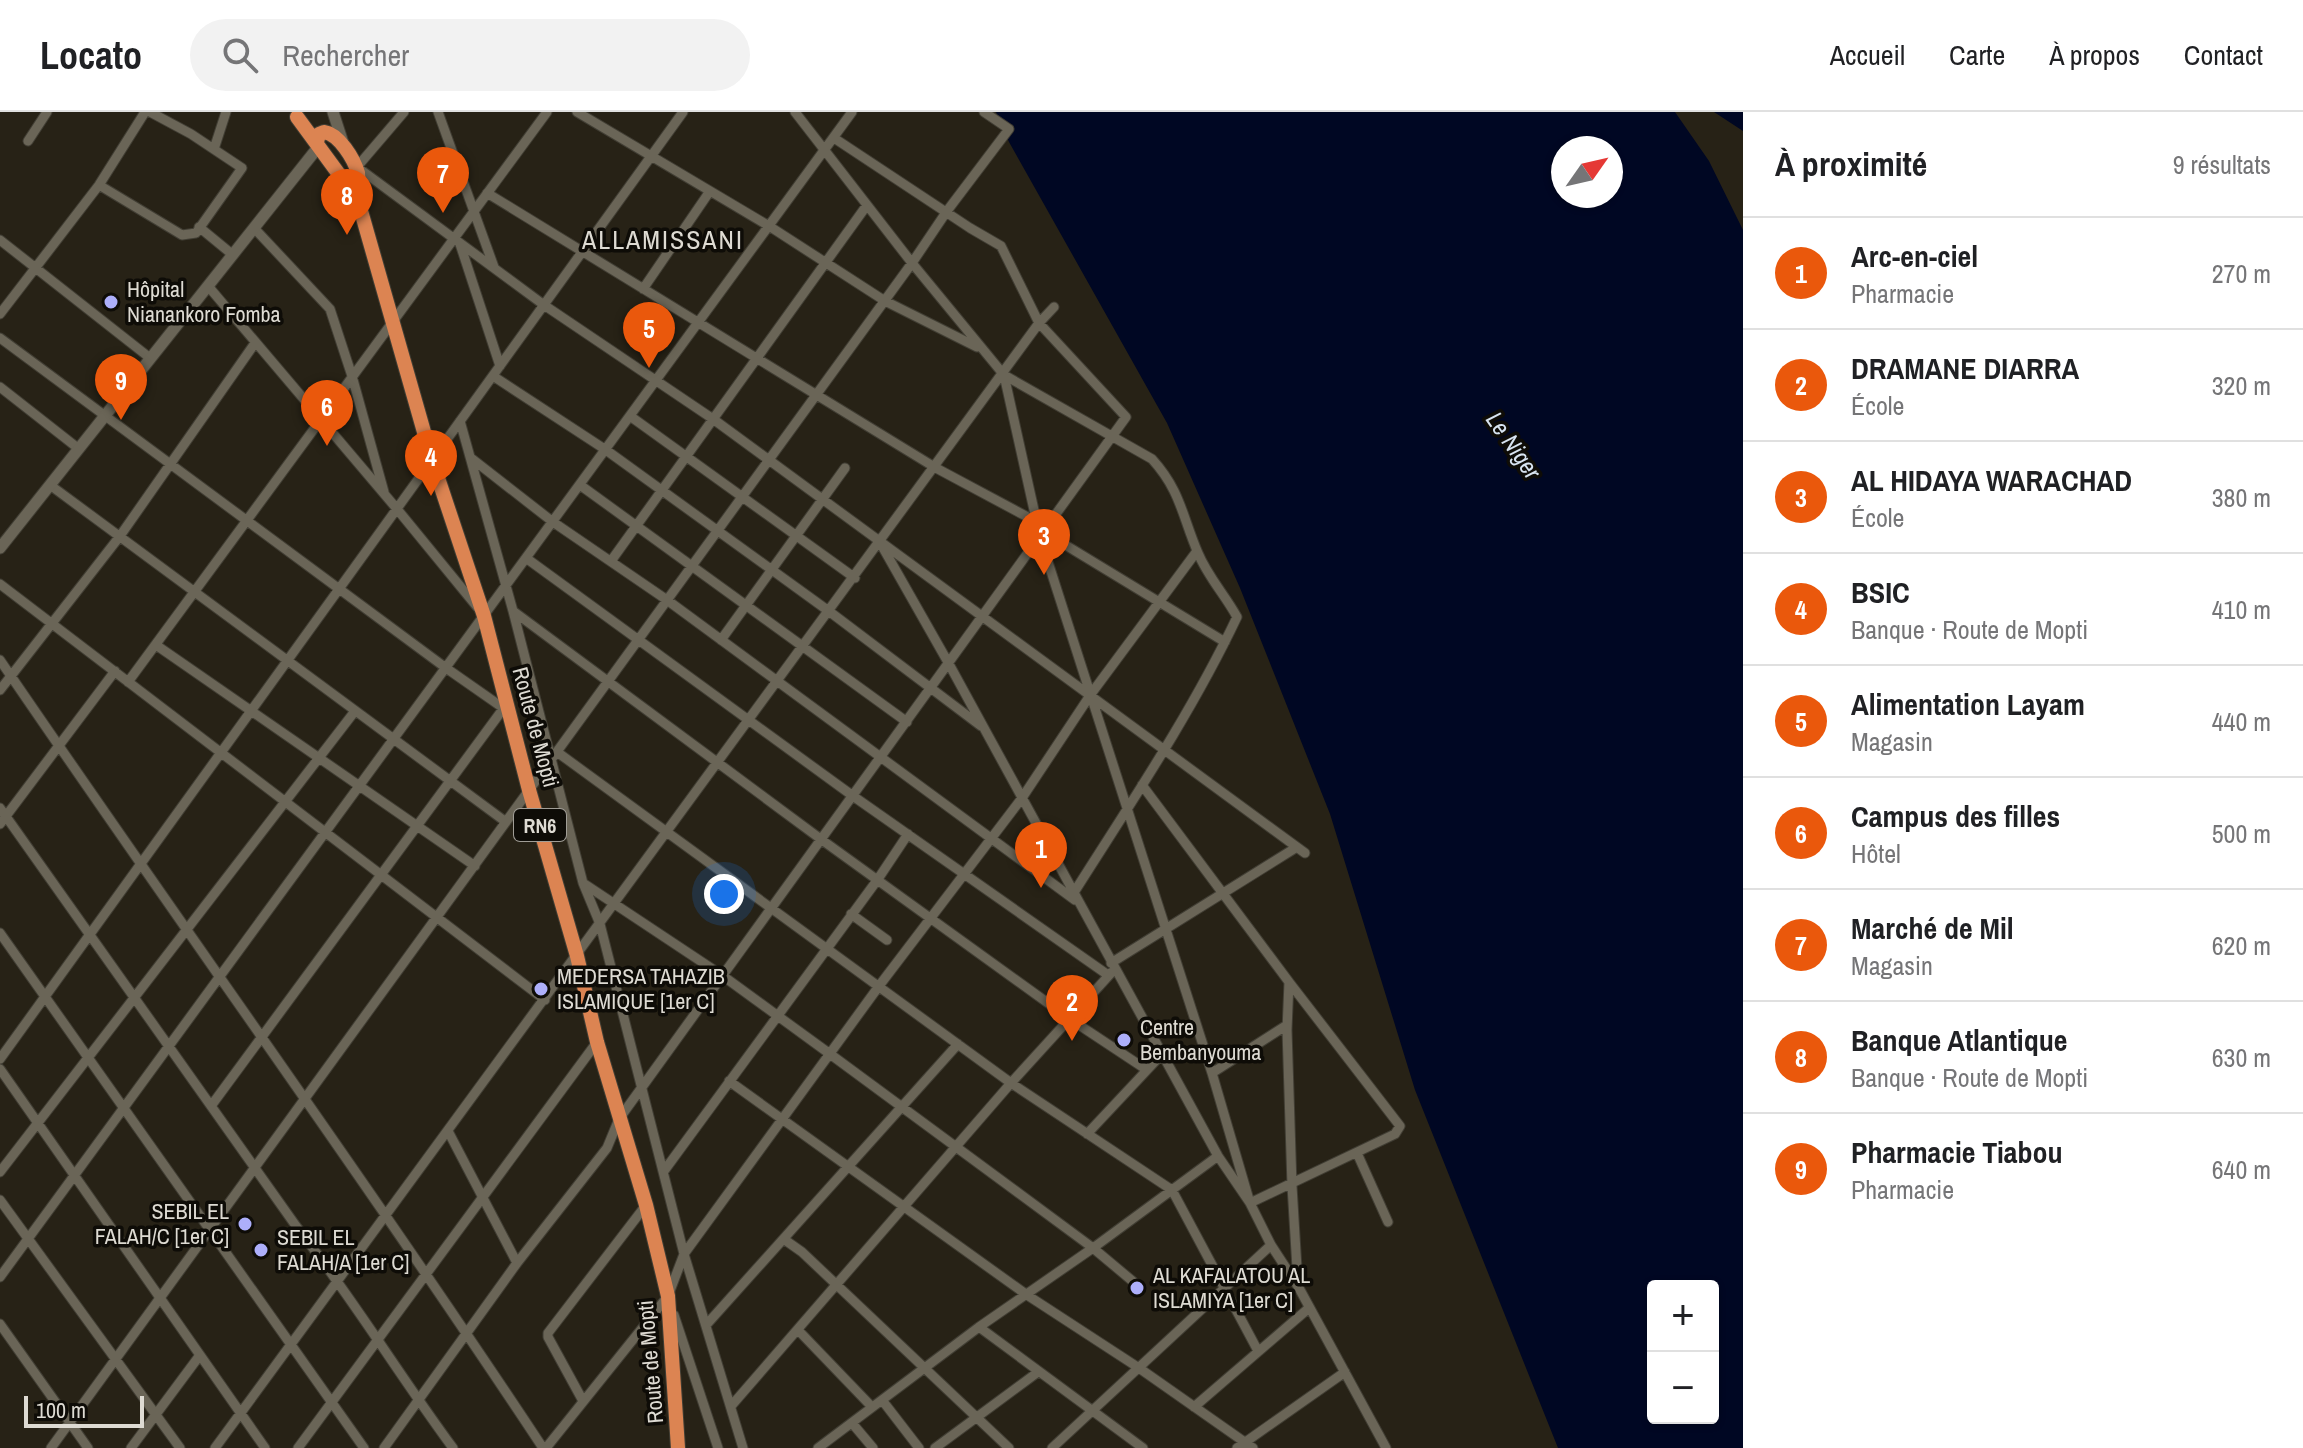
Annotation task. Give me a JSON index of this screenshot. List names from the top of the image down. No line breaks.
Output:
{"streets":{"highway":["Route de Mopti","RN6"]},"districts":["ALLAMISSANI"],"water":["Le Niger"],"places":["Hôpital Nianankoro Fomba","MEDERSA TAHAZIB ISLAMIQUE [1er C]","Centre Bembanyouma","SEBIL EL FALAH/C [1er C]","SEBIL EL FALAH/A [1er C]","AL KAFALATOU AL ISLAMIYA [1er C]"],"scale_bar":"100 m","north":"top right","page":{"header":"Locato","search":"Rechercher","nav":["Accueil","Carte","À propos","Contact"],"heading":["À proximité","9 résultats"],"pins":["7","8","5","9","6","4","3","1","2"],"list":[{"mark":"1","name":"Arc-en-ciel","note":"Pharmacie","value":"270 m"},{"mark":"2","name":"DRAMANE DIARRA","note":"École","value":"320 m"},{"mark":"3","name":"AL HIDAYA WARACHAD","note":"École","value":"380 m"},{"mark":"4","name":"BSIC","note":"Banque · Route de Mopti","value":"410 m"},{"mark":"5","name":"Alimentation Layam","note":"Magasin","value":"440 m"},{"mark":"6","name":"Campus des filles","note":"Hôtel","value":"500 m"},{"mark":"7","name":"Marché de Mil","note":"Magasin","value":"620 m"},{"mark":"8","name":"Banque Atlantique","note":"Banque · Route de Mopti","value":"630 m"},{"mark":"9","name":"Pharmacie Tiabou","note":"Pharmacie","value":"640 m"}],"map_buttons":["+","−"],"scale":"100 m"}}
